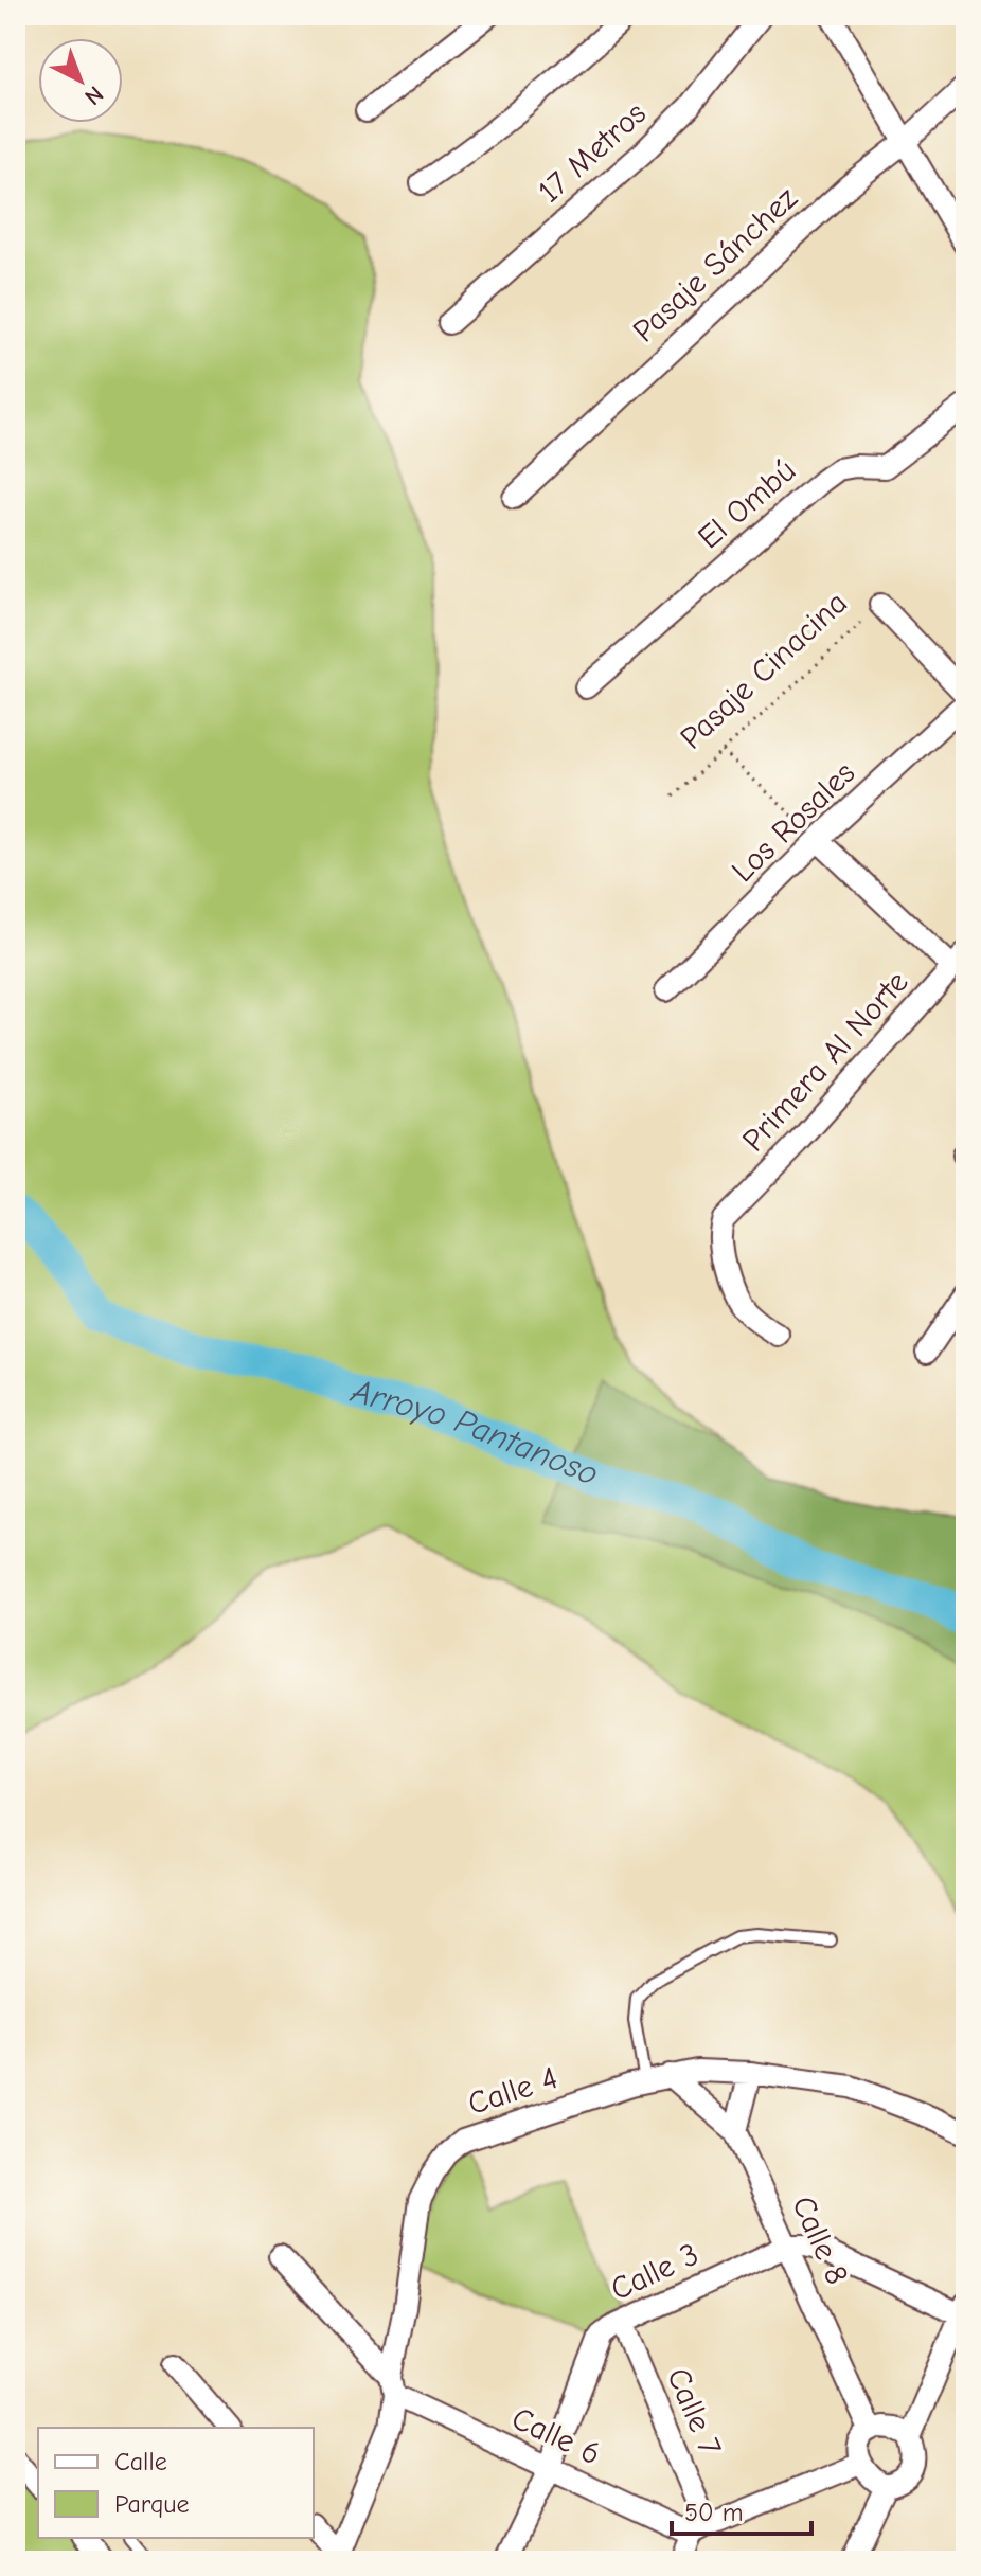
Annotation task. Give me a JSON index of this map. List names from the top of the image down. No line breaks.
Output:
{"streets":{"street":["17 Metros","Pasaje Sánchez","El Ombú","Pasaje Cinacina","Los Rosales","Primera Al Norte","Calle 4","Calle 8","Calle 3","Calle 7","Calle 6"]},"crossings":[["Pasaje Cinacina","Los Rosales"],["Calle 4","Calle 6"],["Calle 8","Calle 3"],["Calle 3","Calle 7"],["Calle 3","Calle 6"],["Calle 7","Calle 6"]],"water":["Arroyo Pantanoso"],"legend":["Calle","Parque"],"scale_bar":"50 m","north":"bottom right"}
